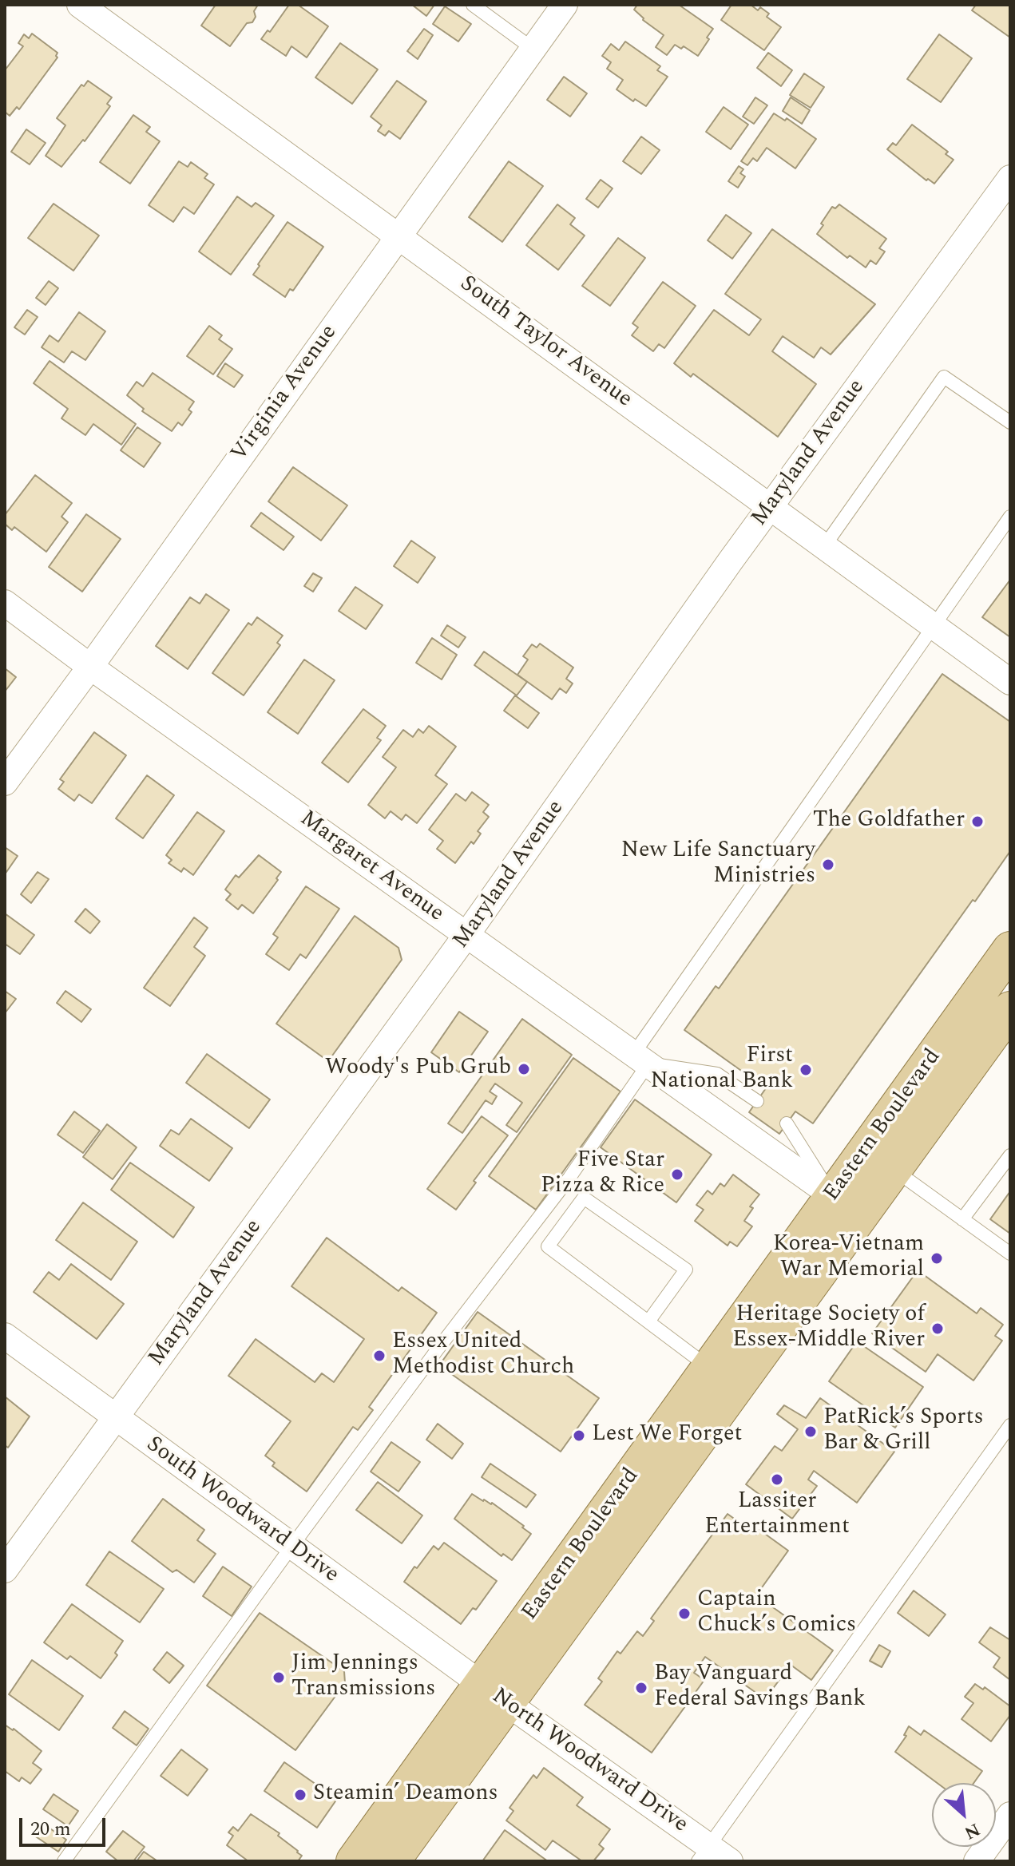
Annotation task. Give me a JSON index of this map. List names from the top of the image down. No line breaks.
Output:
{"streets":{"main road":["Eastern Boulevard"],"street":["South Taylor Avenue","Virginia Avenue","Maryland Avenue","Margaret Avenue","South Woodward Drive","North Woodward Drive"]},"crossings":[["South Taylor Avenue","Virginia Avenue"],["South Taylor Avenue","Maryland Avenue"],["Virginia Avenue","Margaret Avenue"],["Maryland Avenue","Margaret Avenue"],["Maryland Avenue","South Woodward Drive"],["Margaret Avenue","Eastern Boulevard"],["Eastern Boulevard","South Woodward Drive"],["Eastern Boulevard","North Woodward Drive"],["South Woodward Drive","North Woodward Drive"]],"places":["The Goldfather","New Life Sanctuary Ministries","Woody's Pub Grub","First National Bank","Five Star Pizza & Rice","Korea-Vietnam War Memorial","Heritage Society of Essex-Middle River","Essex United Methodist Church","PatRick’s Sports Bar & Grill","Lest We Forget","Lassiter Entertainment","Captain Chuck’s Comics","Jim Jennings Transmissions","Bay Vanguard Federal Savings Bank","Steamin’ Deamons"],"scale_bar":"20 m","north":"bottom right"}
